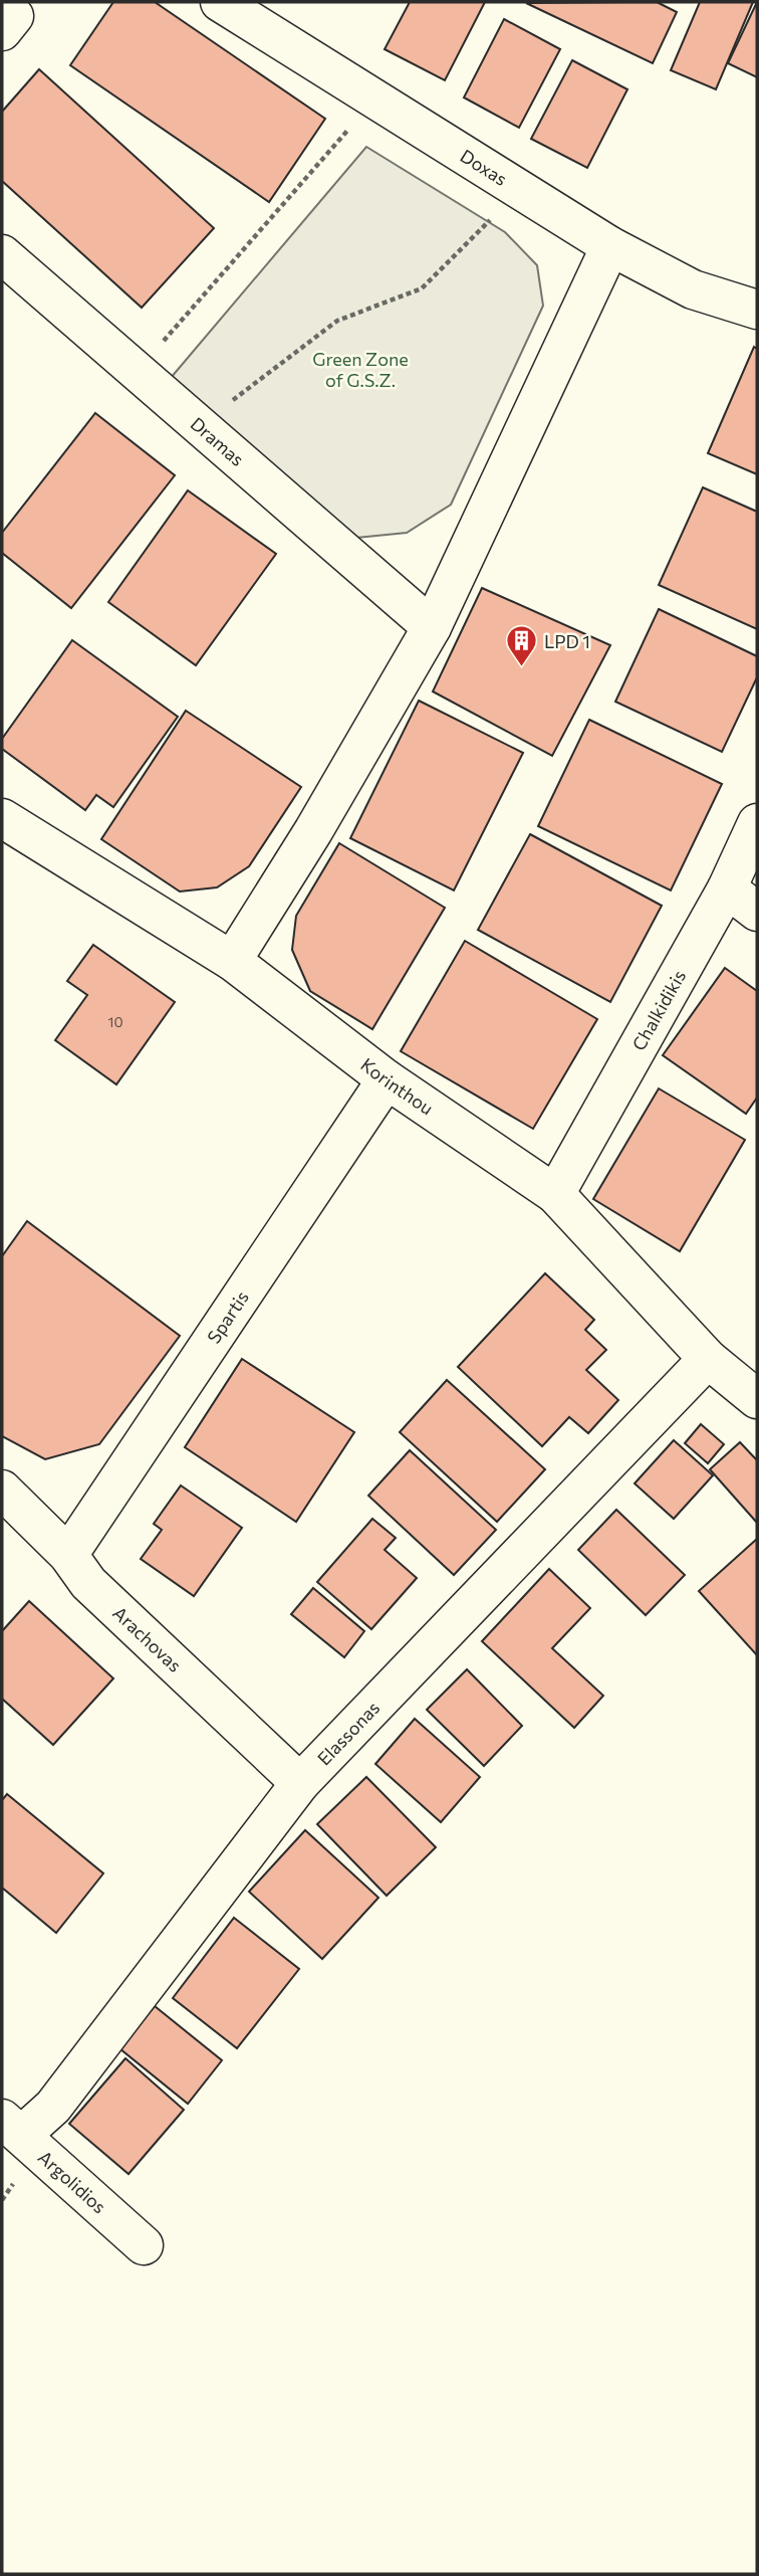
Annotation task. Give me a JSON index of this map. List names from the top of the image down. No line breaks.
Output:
{"streets":{"street":["Doxas","Dramas","Chalkidikis","Korinthou","Spartis","Arachovas","Elassonas","Argolidios"]},"crossings":[["Chalkidikis","Korinthou"],["Korinthou","Spartis"],["Korinthou","Elassonas"],["Spartis","Arachovas"],["Arachovas","Elassonas"],["Elassonas","Argolidios"]],"parks":["Green Zone of G.S.Z."],"places":{"building":["LPD 1"]},"house_numbers":["10"]}
